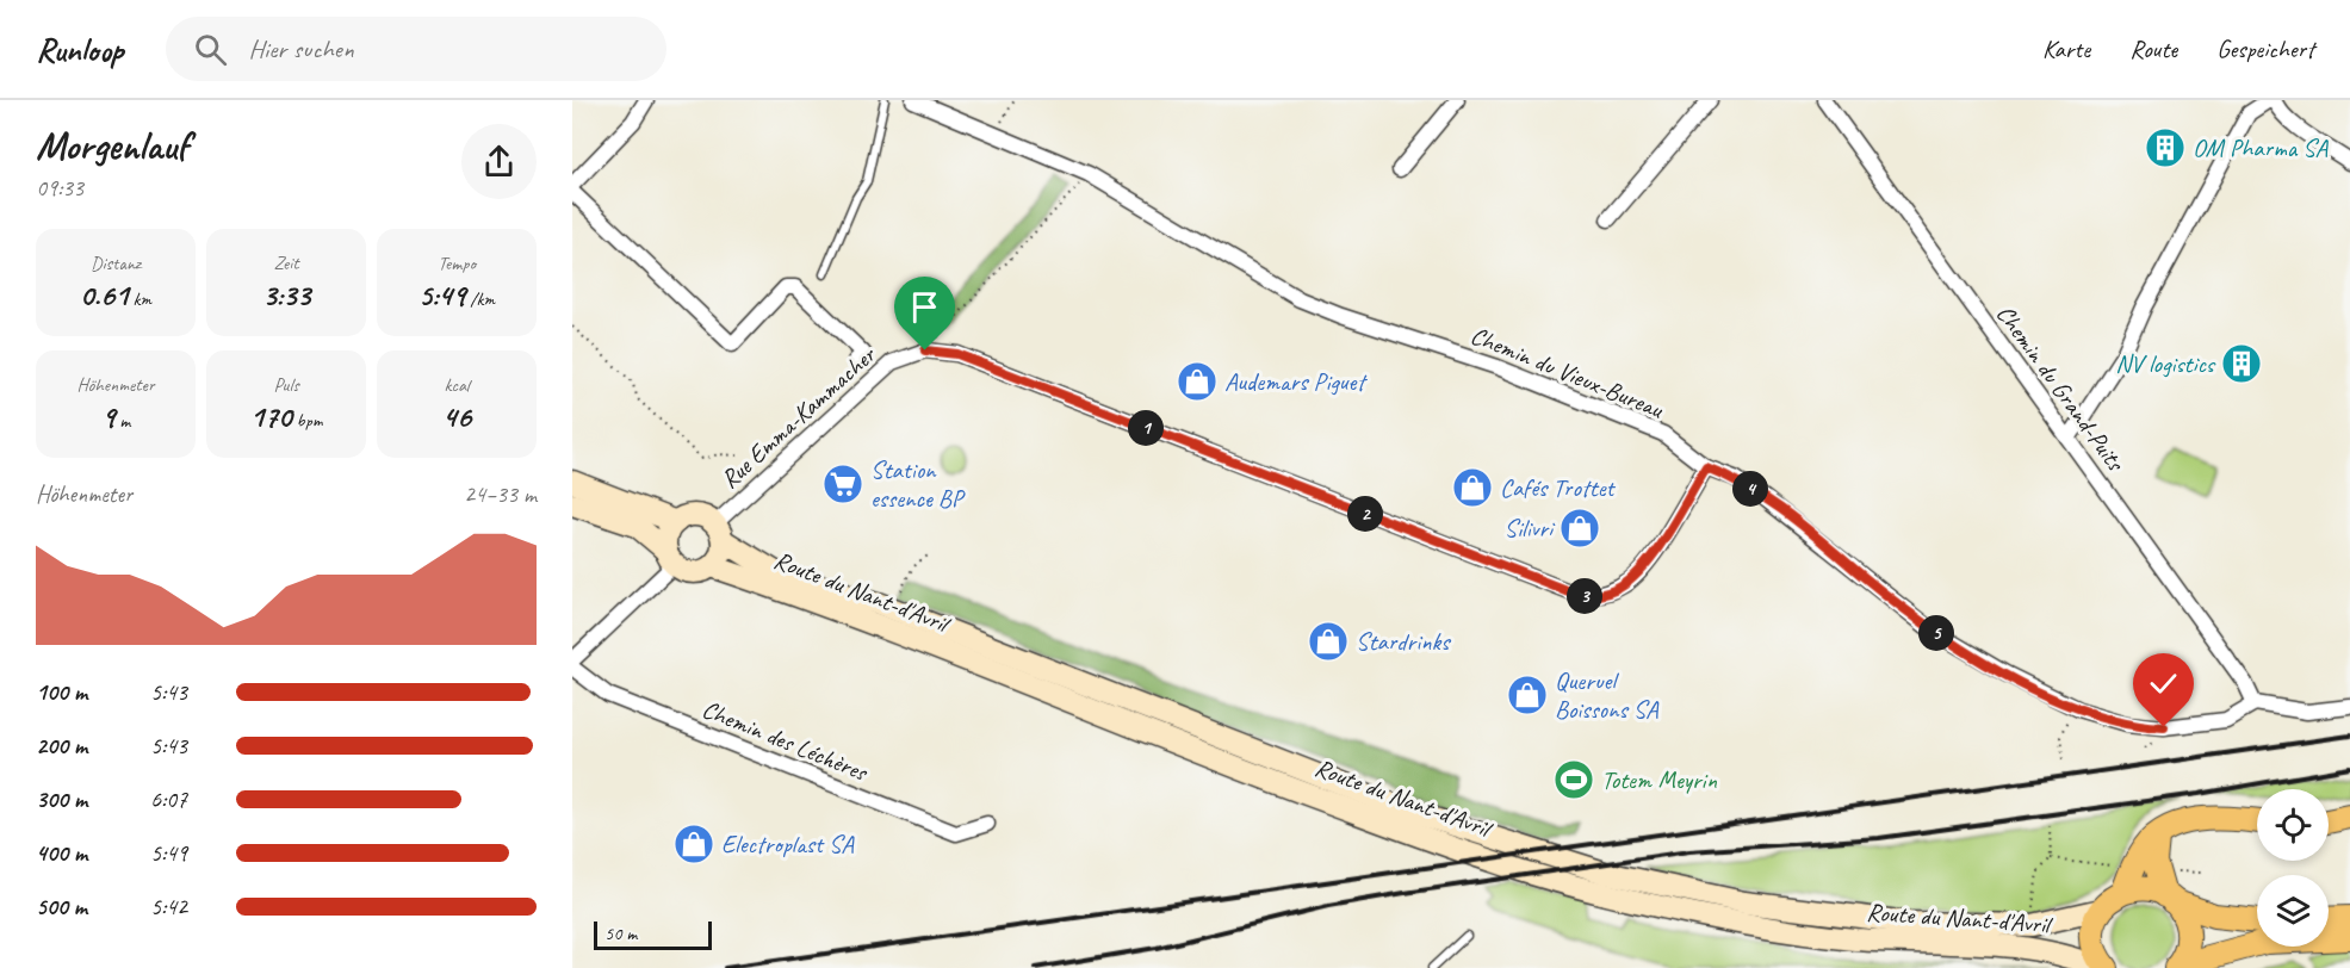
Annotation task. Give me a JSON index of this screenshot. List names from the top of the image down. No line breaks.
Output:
{"streets":{"main road":["Route du Nant-d'Avril"],"street":["Chemin du Vieux-Bureau","Chemin du Grand-Puits","Rue Emma-Kammacher","Chemin des Léchères"]},"crossings":[["Chemin du Vieux-Bureau","Chemin du Grand-Puits"],["Chemin du Vieux-Bureau","Rue Emma-Kammacher"],["Rue Emma-Kammacher","Route du Nant-d'Avril"]],"places":{"building":["OM Pharma SA","NV logistics"],"shop":["Audemars Piguet","Cafés Trottet","Silivri","Stardrinks","Queruel Boissons SA","Electroplast SA"],"supermarket":["Station essence BP"],"sports":["Totem Meyrin"]},"scale_bar":"50 m","page":{"header":"Runloop","search":"Hier suchen","nav":["Karte","Route","Gespeichert"],"heading":["Morgenlauf","09:33"],"stats":[["Distanz","0.61 km"],["Zeit","3:33"],["Tempo","5:49 /km"],["Höhenmeter","9 m"],["Puls","170 bpm"],["kcal","46"]],"pins":["1","4","2","3","5"],"chart":["Höhenmeter","24–33 m"],"list":[{"name":"100 m","note":"5:43"},{"name":"200 m","note":"5:43"},{"name":"300 m","note":"6:07"},{"name":"400 m","note":"5:49"},{"name":"500 m","note":"5:42"}],"scale":"50 m"}}
